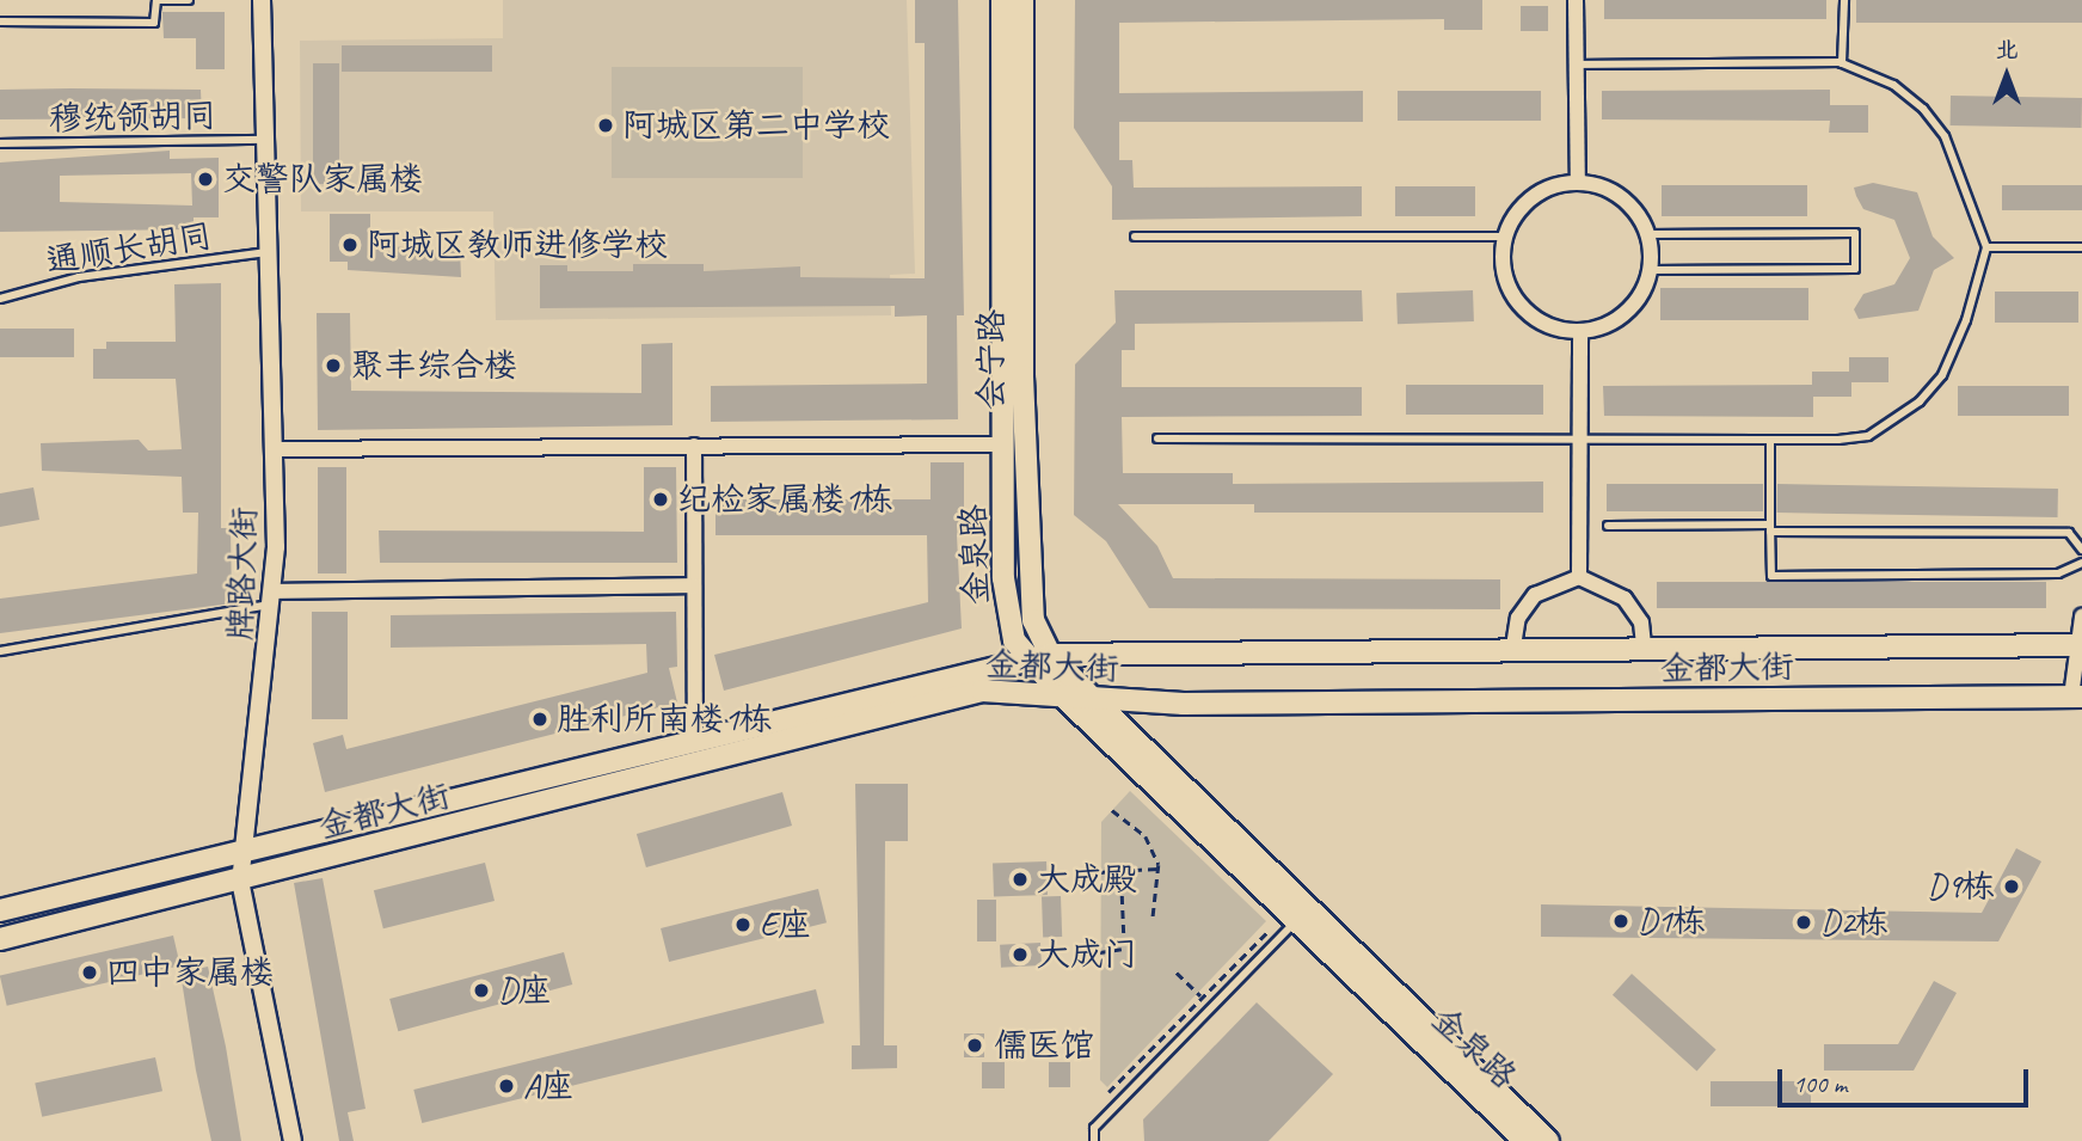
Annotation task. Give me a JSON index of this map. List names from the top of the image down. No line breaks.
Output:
{"streets":{"main road":["会宁路","金泉路","金都大街"],"street":["牌路大街"],"lane":["穆统领胡同","通顺长胡同"]},"crossings":[["穆统领胡同","牌路大街"],["通顺长胡同","牌路大街"],["会宁路","金泉路"],["会宁路","金都大街"],["金泉路","金都大街"],["牌路大街","金都大街"]],"places":["阿城区第二中学校","交警队家属楼","阿城区教师进修学校","聚丰综合楼","纪检家属楼1栋","胜利所南楼1栋","大成殿","D9栋","D1栋","D2栋","E座","大成门","四中家属楼","D座","儒医馆","A座"],"scale_bar":"100 m","north":"top"}
